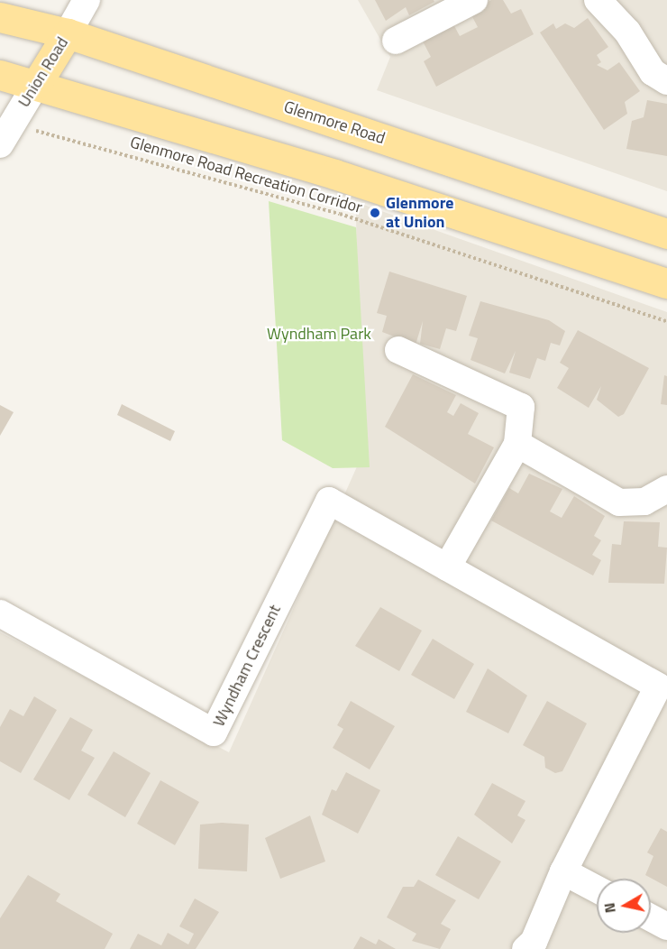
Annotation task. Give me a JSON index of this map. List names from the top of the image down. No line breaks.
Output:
{"streets":{"main road":["Union Road","Glenmore Road"],"street":["Wyndham Crescent"],"path":["Glenmore Road Recreation Corridor"]},"crossings":[["Union Road","Glenmore Road"],["Union Road","Glenmore Road Recreation Corridor"]],"parks":["Wyndham Park"],"places":["Glenmore at Union"],"north":"left"}
